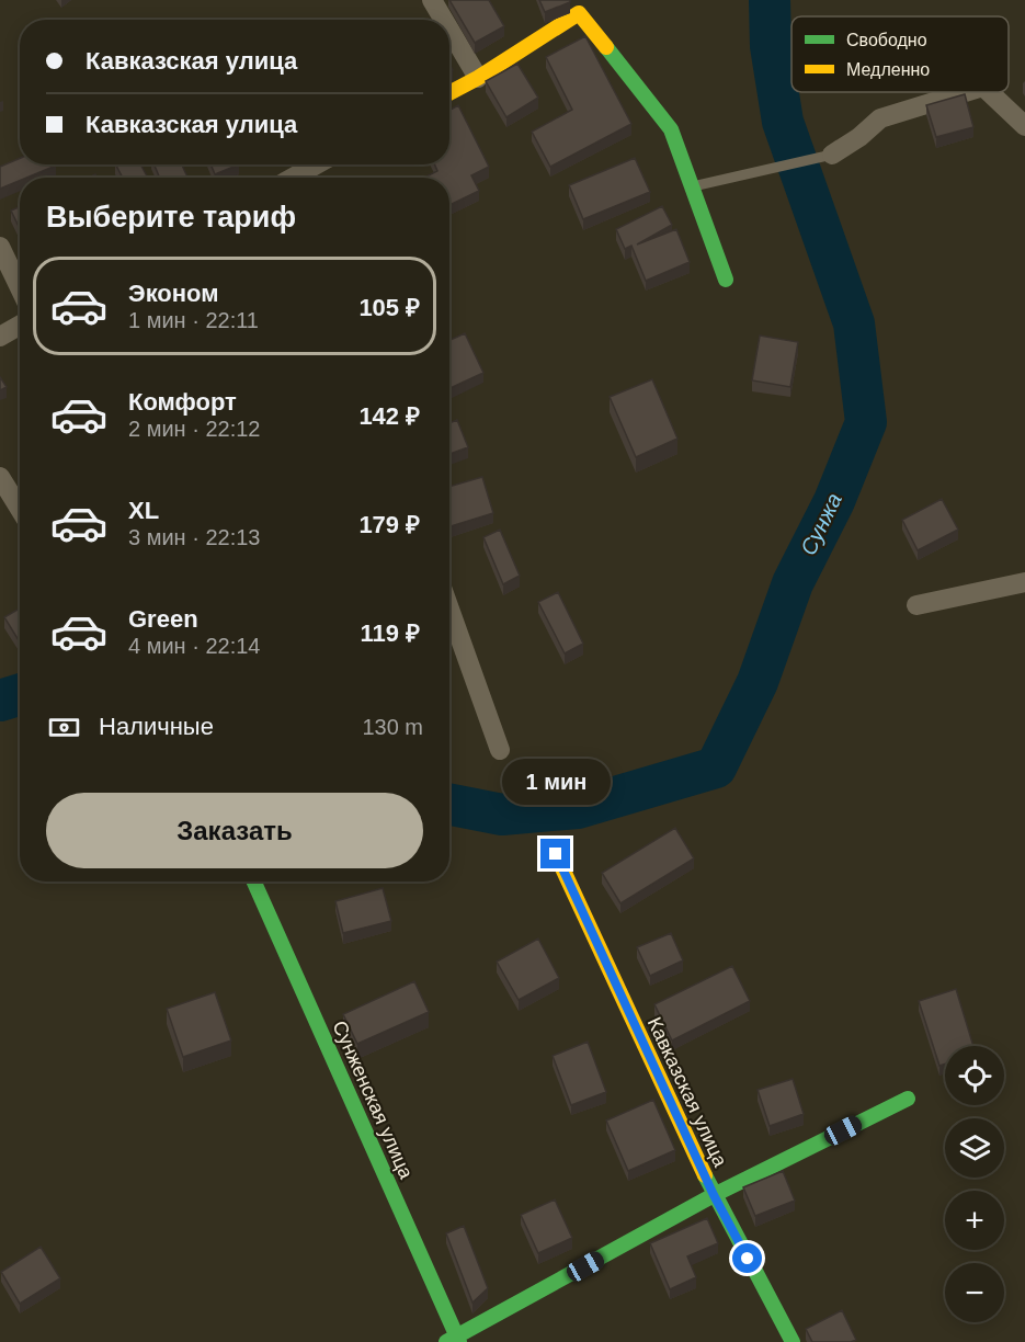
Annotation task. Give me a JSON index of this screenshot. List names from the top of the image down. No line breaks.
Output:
{"streets":{"street":["Кавказская улица","Сунженская улица"]},"water":["Сунжа"],"legend":["Свободно","Медленно"],"page":{"banner":["Кавказская улица","Кавказская улица"],"heading":"Выберите тариф","list":[{"name":"Эконом","note":"1 мин · 22:11","value":"105 ₽"},{"name":"Комфорт","note":"2 мин · 22:12","value":"142 ₽"},{"name":"XL","note":"3 мин · 22:13","value":"179 ₽"},{"name":"Green","note":"4 мин · 22:14","value":"119 ₽"}],"pay":["Наличные","130 m"],"bubble":"1 мин","buttons":"Заказать","map_buttons":["+","−"]}}
